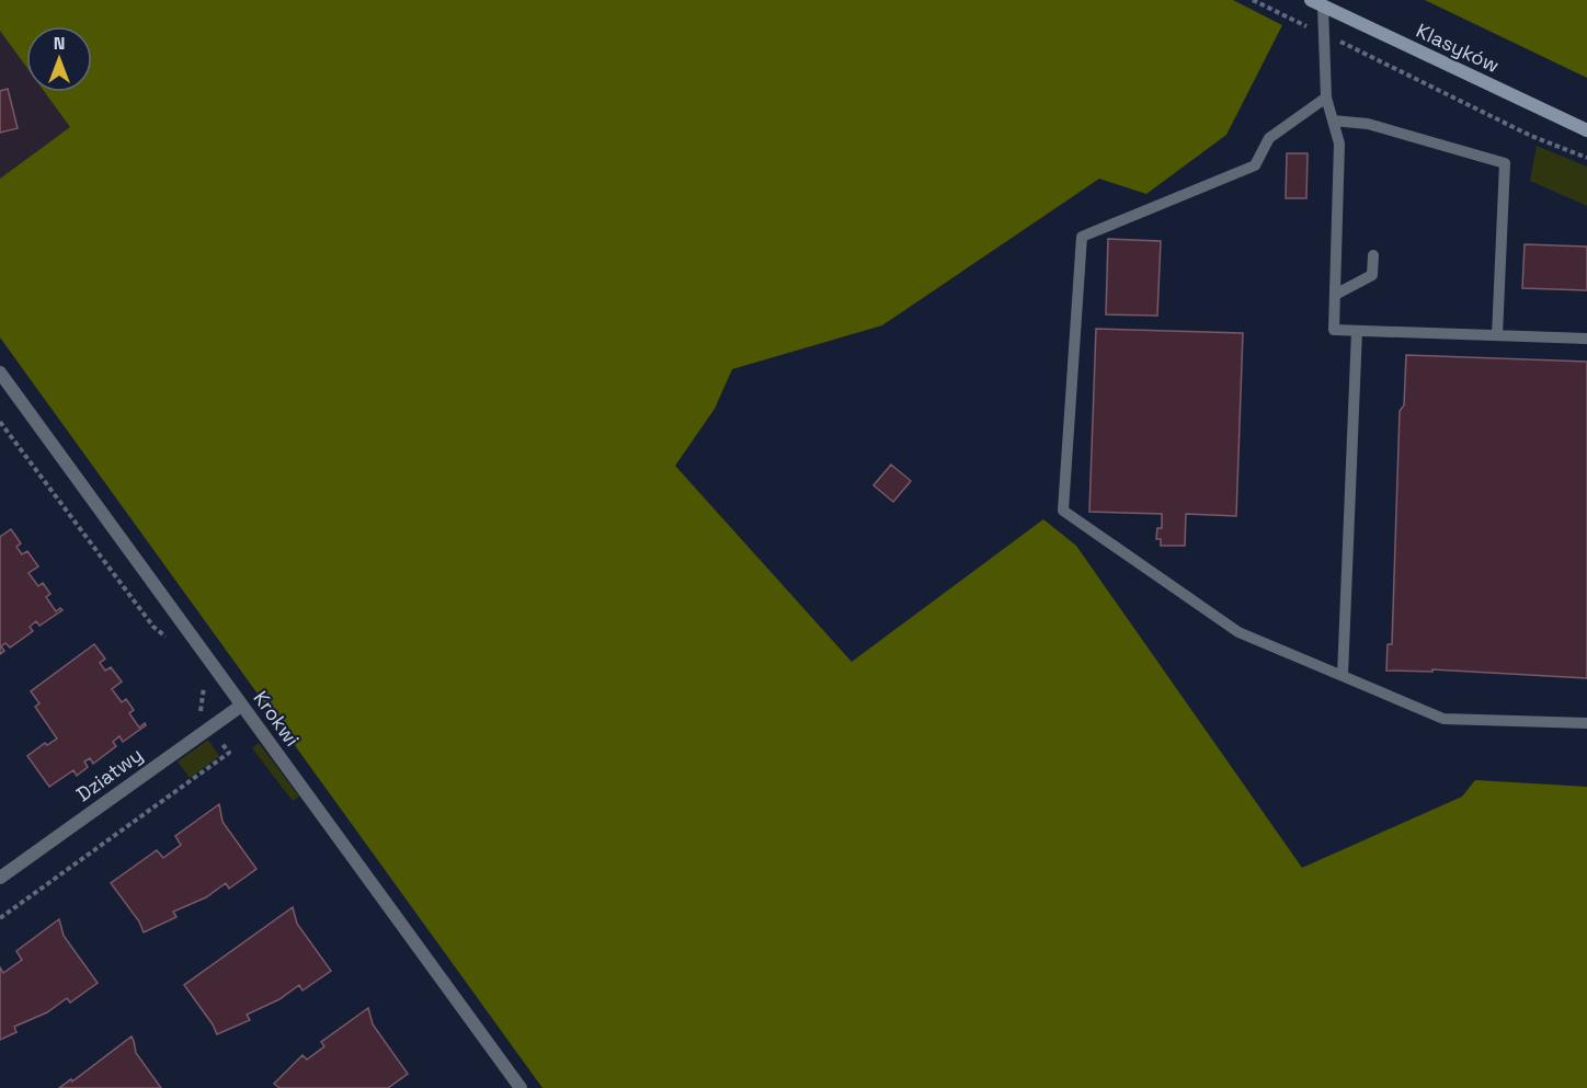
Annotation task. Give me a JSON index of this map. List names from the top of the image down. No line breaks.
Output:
{"streets":{"street":["Klasyków","Krokwi","Dziatwy"]},"crossings":[["Krokwi","Dziatwy"]],"north":"top"}
